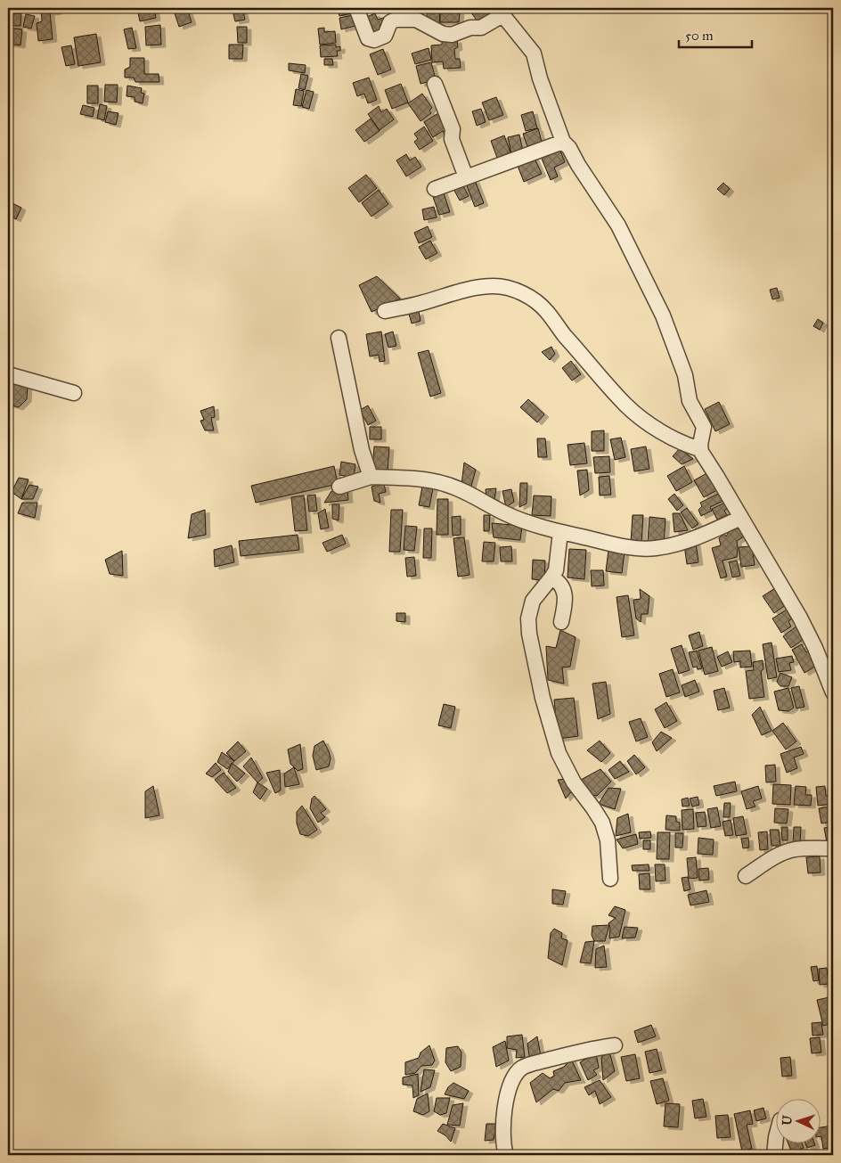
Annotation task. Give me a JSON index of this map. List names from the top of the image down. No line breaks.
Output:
{"scale_bar":"50 m","north":"left"}
